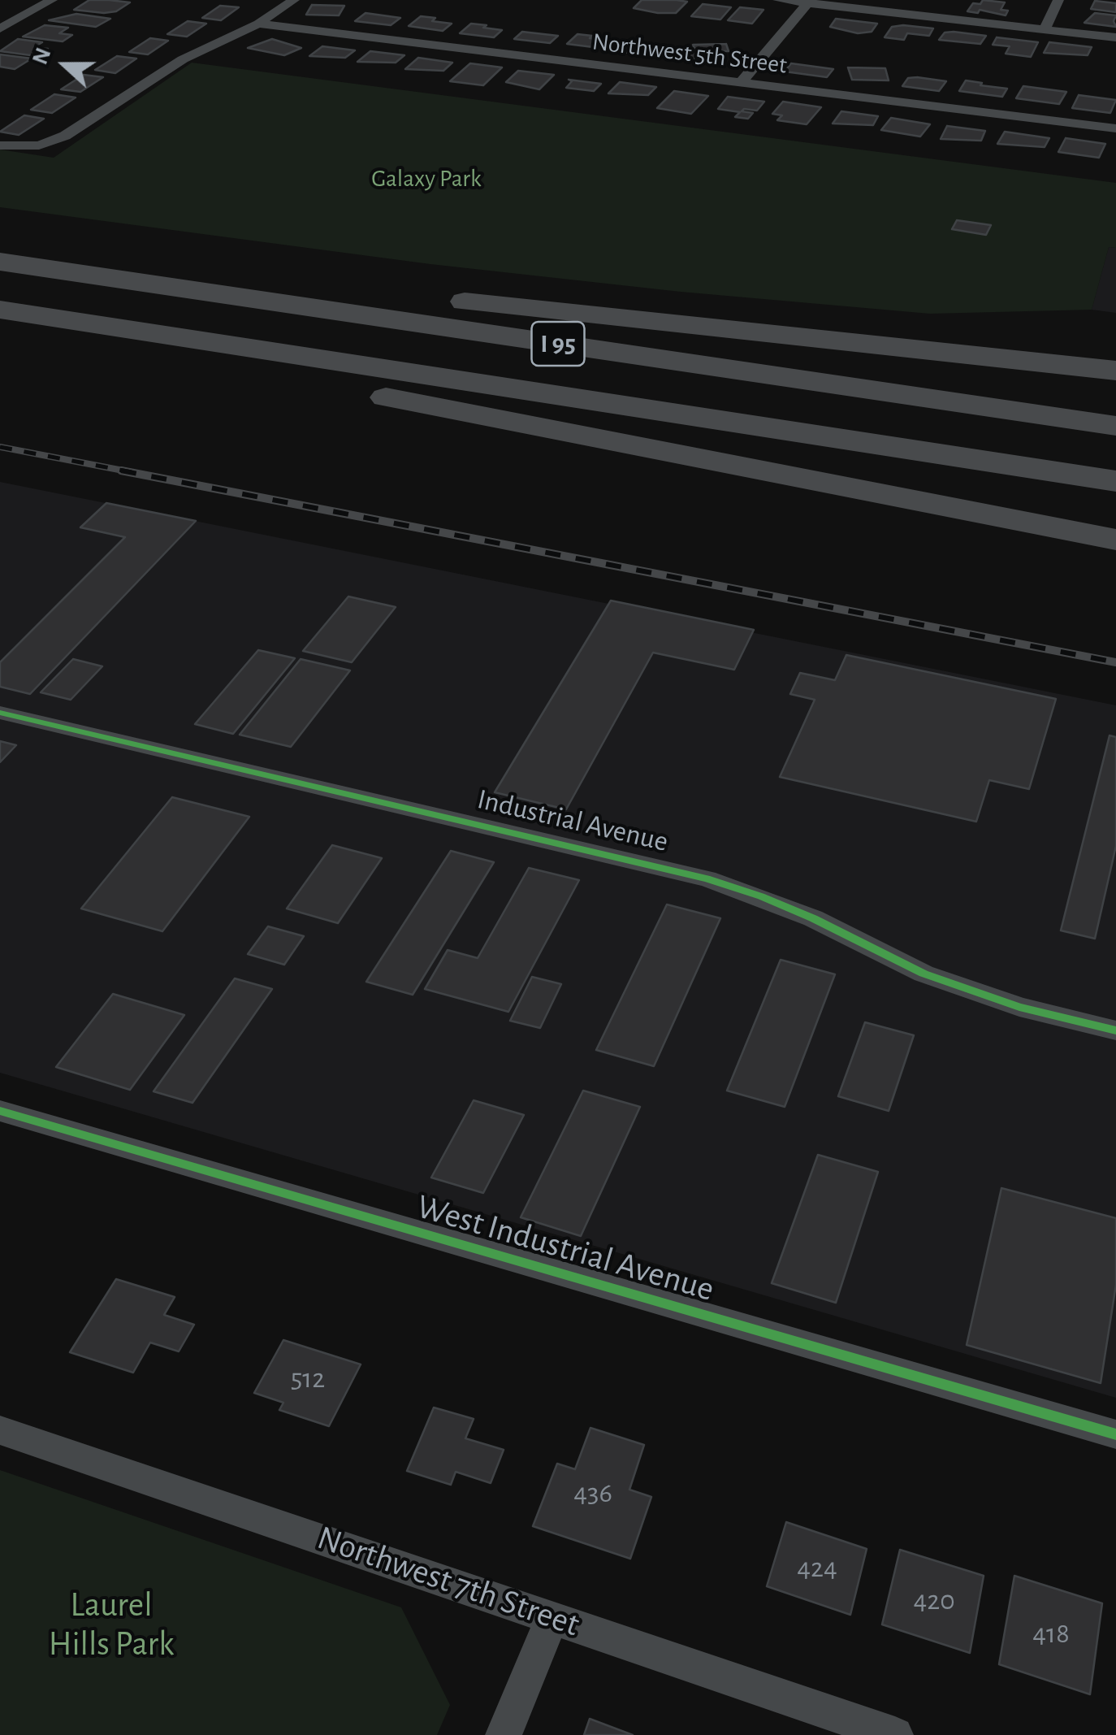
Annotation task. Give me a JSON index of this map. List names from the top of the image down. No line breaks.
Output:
{"streets":{"highway":["I 95"],"street":["Northwest 5th Street","Industrial Avenue","West Industrial Avenue","Northwest 7th Street"]},"parks":["Galaxy Park","Laurel Hills Park"],"house_numbers":["512","436","424","420","418"],"north":"left"}
